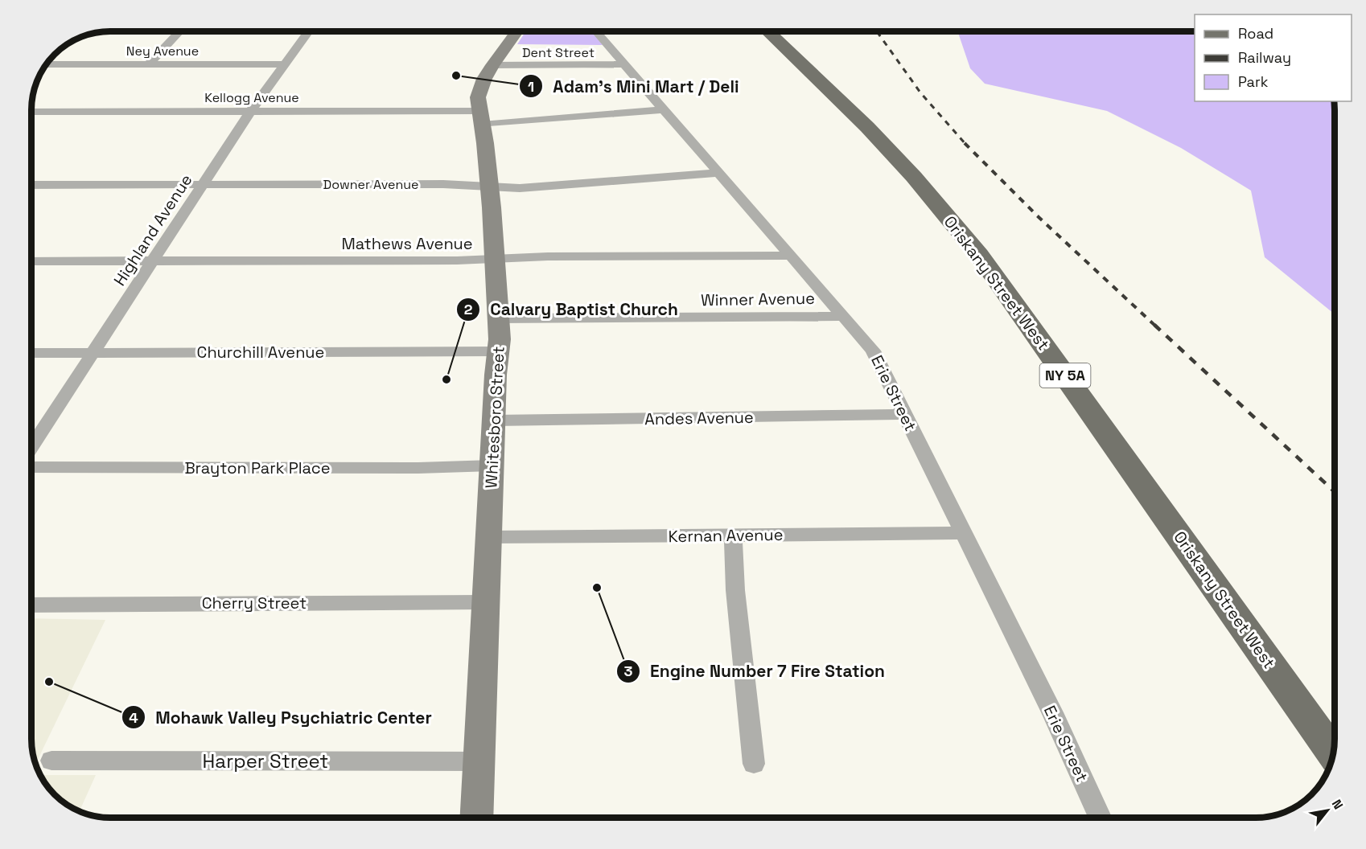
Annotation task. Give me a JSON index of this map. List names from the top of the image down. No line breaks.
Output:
{"streets":{"main road":["Oriskany Street West","NY 5A"],"street":["Ney Avenue","Dent Street","Kellogg Avenue","Downer Avenue","Highland Avenue","Mathews Avenue","Winner Avenue","Churchill Avenue","Erie Street","Whitesboro Street","Andes Avenue","Brayton Park Place","Kernan Avenue","Cherry Street","Harper Street"]},"crossings":[["Ney Avenue","Highland Avenue"],["Dent Street","Erie Street"],["Dent Street","Whitesboro Street"],["Kellogg Avenue","Highland Avenue"],["Kellogg Avenue","Erie Street"],["Kellogg Avenue","Whitesboro Street"],["Downer Avenue","Highland Avenue"],["Downer Avenue","Erie Street"],["Downer Avenue","Whitesboro Street"],["Highland Avenue","Mathews Avenue"],["Highland Avenue","Churchill Avenue"],["Mathews Avenue","Erie Street"],["Mathews Avenue","Whitesboro Street"],["Winner Avenue","Erie Street"],["Winner Avenue","Whitesboro Street"],["Churchill Avenue","Whitesboro Street"],["Erie Street","Andes Avenue"],["Erie Street","Kernan Avenue"],["Whitesboro Street","Andes Avenue"],["Whitesboro Street","Brayton Park Place"],["Whitesboro Street","Kernan Avenue"],["Whitesboro Street","Cherry Street"],["Whitesboro Street","Harper Street"]],"places":["Adam's Mini Mart / Deli","Calvary Baptist Church","Engine Number 7 Fire Station","Mohawk Valley Psychiatric Center"],"legend":["Road","Railway","Park"],"north":"top right"}
